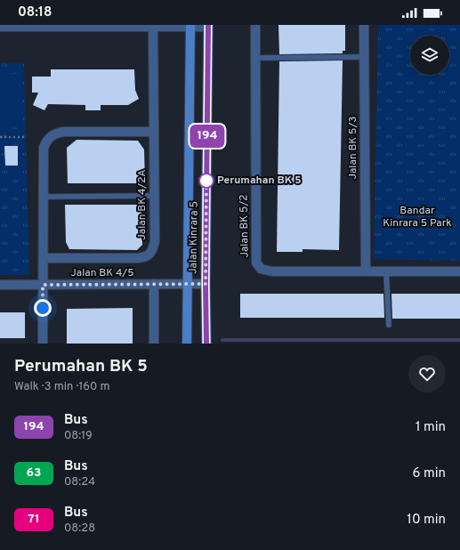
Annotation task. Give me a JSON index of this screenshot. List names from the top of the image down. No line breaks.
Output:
{"streets":{"main road":["Jalan Kinrara 5"],"street":["Jalan BK 5/3","Jalan BK 4/2A","Jalan BK 5/2","Jalan BK 4/5"]},"crossings":[["Jalan BK 5/3","Jalan BK 5/2"],["Jalan Kinrara 5","Jalan BK 4/5"]],"parks":["Bandar Kinrara 5 Park"],"places":["Perumahan BK 5"],"lines":["bus line 194"],"page":{"status":"08:18","on_map":"194","heading":["Perumahan BK 5","Walk · 3 min · 160 m"],"list":[{"mark":"194","name":"Bus","note":"08:19","value":"1 min"},{"mark":"63","name":"Bus","note":"08:24","value":"6 min"},{"mark":"71","name":"Bus","note":"08:28","value":"10 min"}]}}
